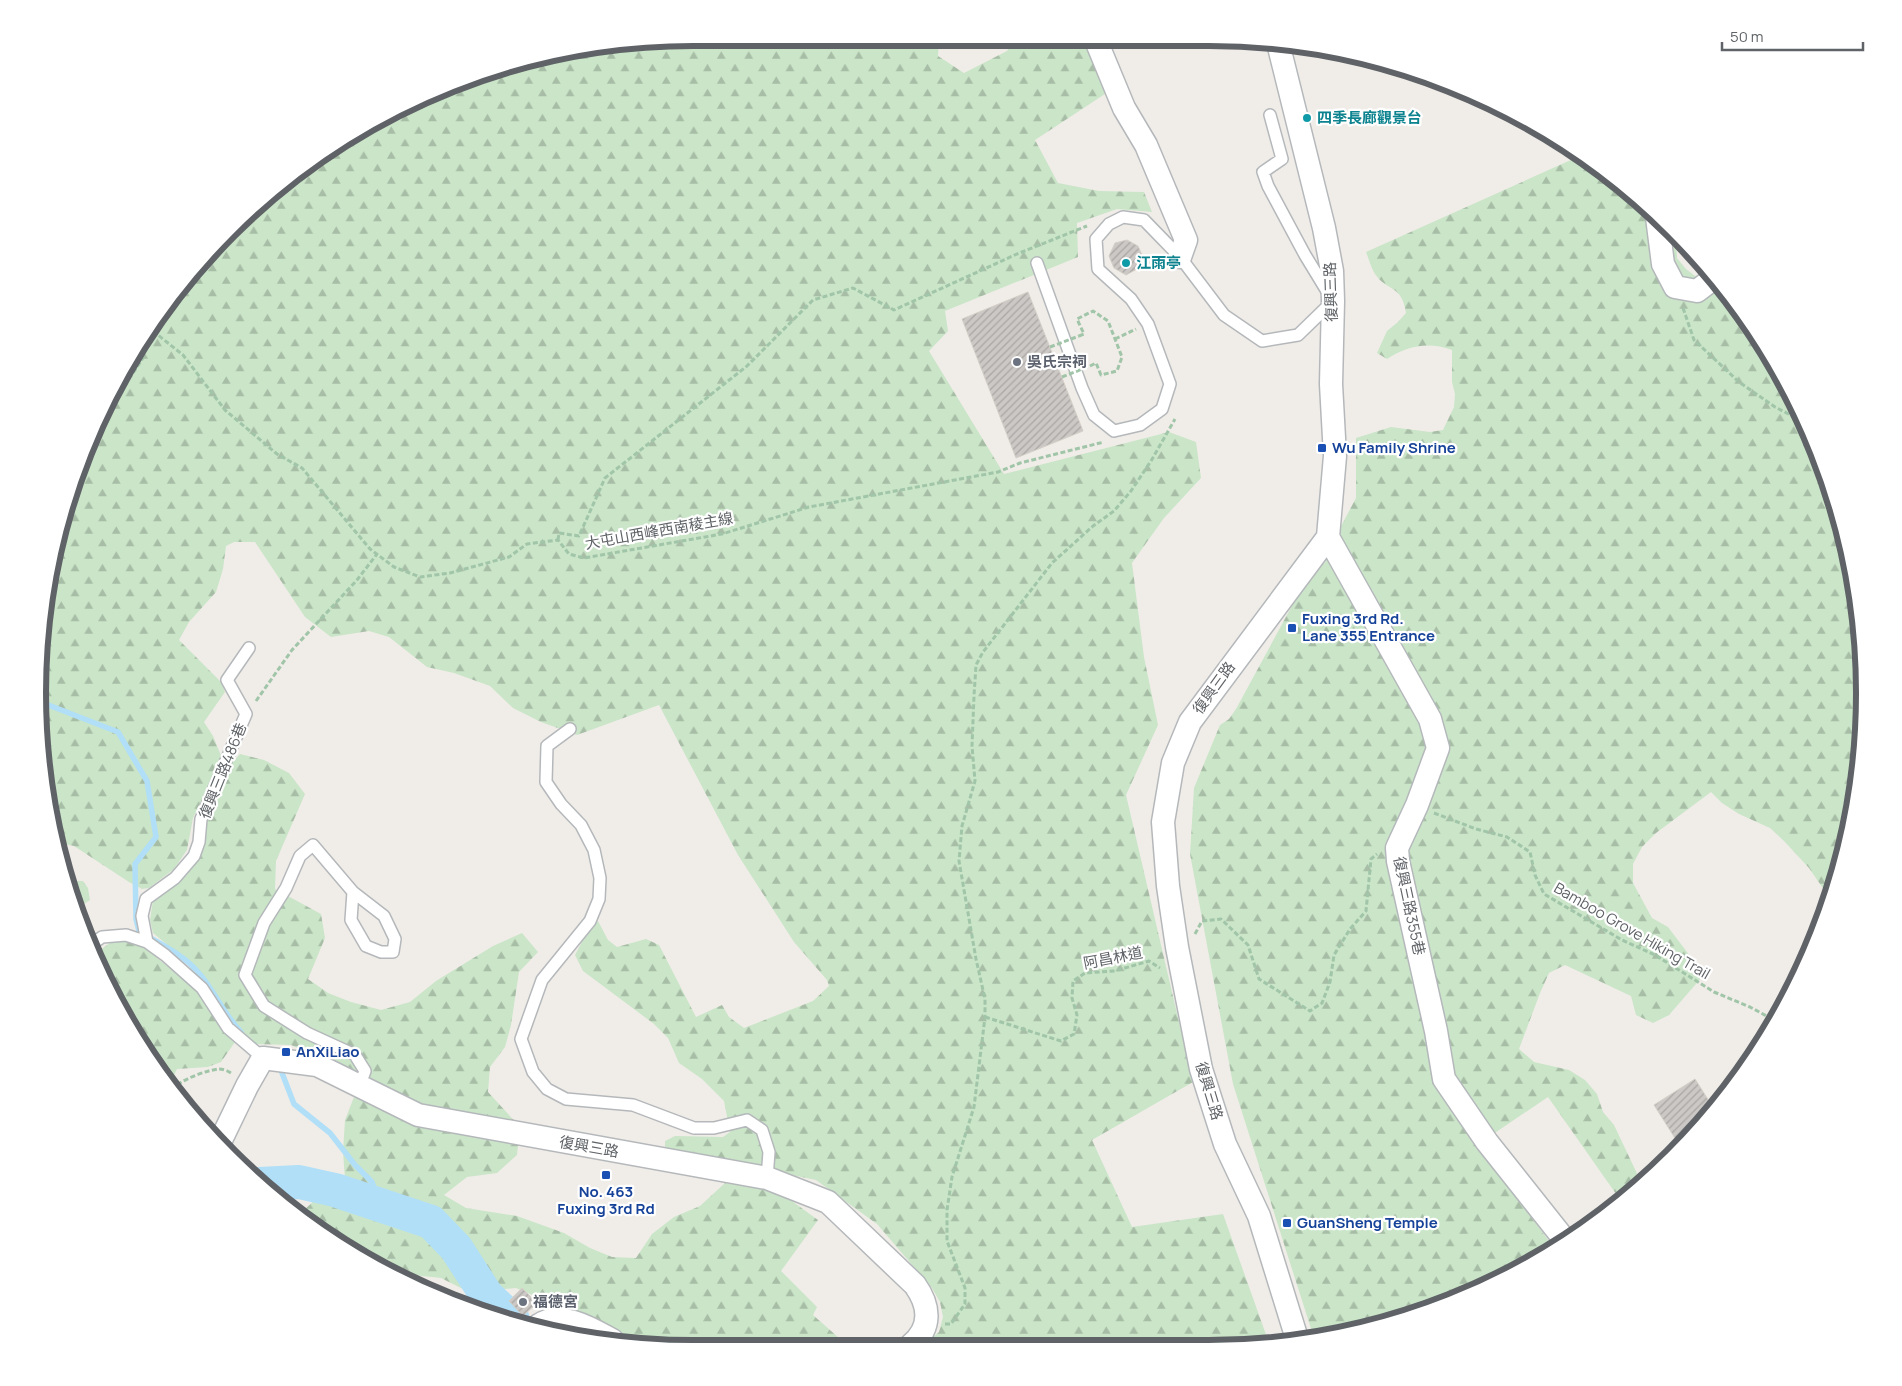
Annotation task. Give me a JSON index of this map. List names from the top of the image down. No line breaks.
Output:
{"streets":{"street":["復興三路","復興三路355巷"],"lane":["復興三路486巷"],"path":["大屯山西峰西南稜主線","Bamboo Grove Hiking Trail","阿昌林道"]},"crossings":[["復興三路","復興三路355巷"],["復興三路","阿昌林道"],["復興三路355巷","Bamboo Grove Hiking Trail"]],"places":{"other":["四季長廊觀景台","江雨亭","吳氏宗祠","福德宮"],"transit":["Wu Family Shrine","Fuxing 3rd Rd. Lane 355 Entrance","AnXiLiao","No. 463 Fuxing 3rd Rd","GuanSheng Temple"]},"scale_bar":"50 m"}
